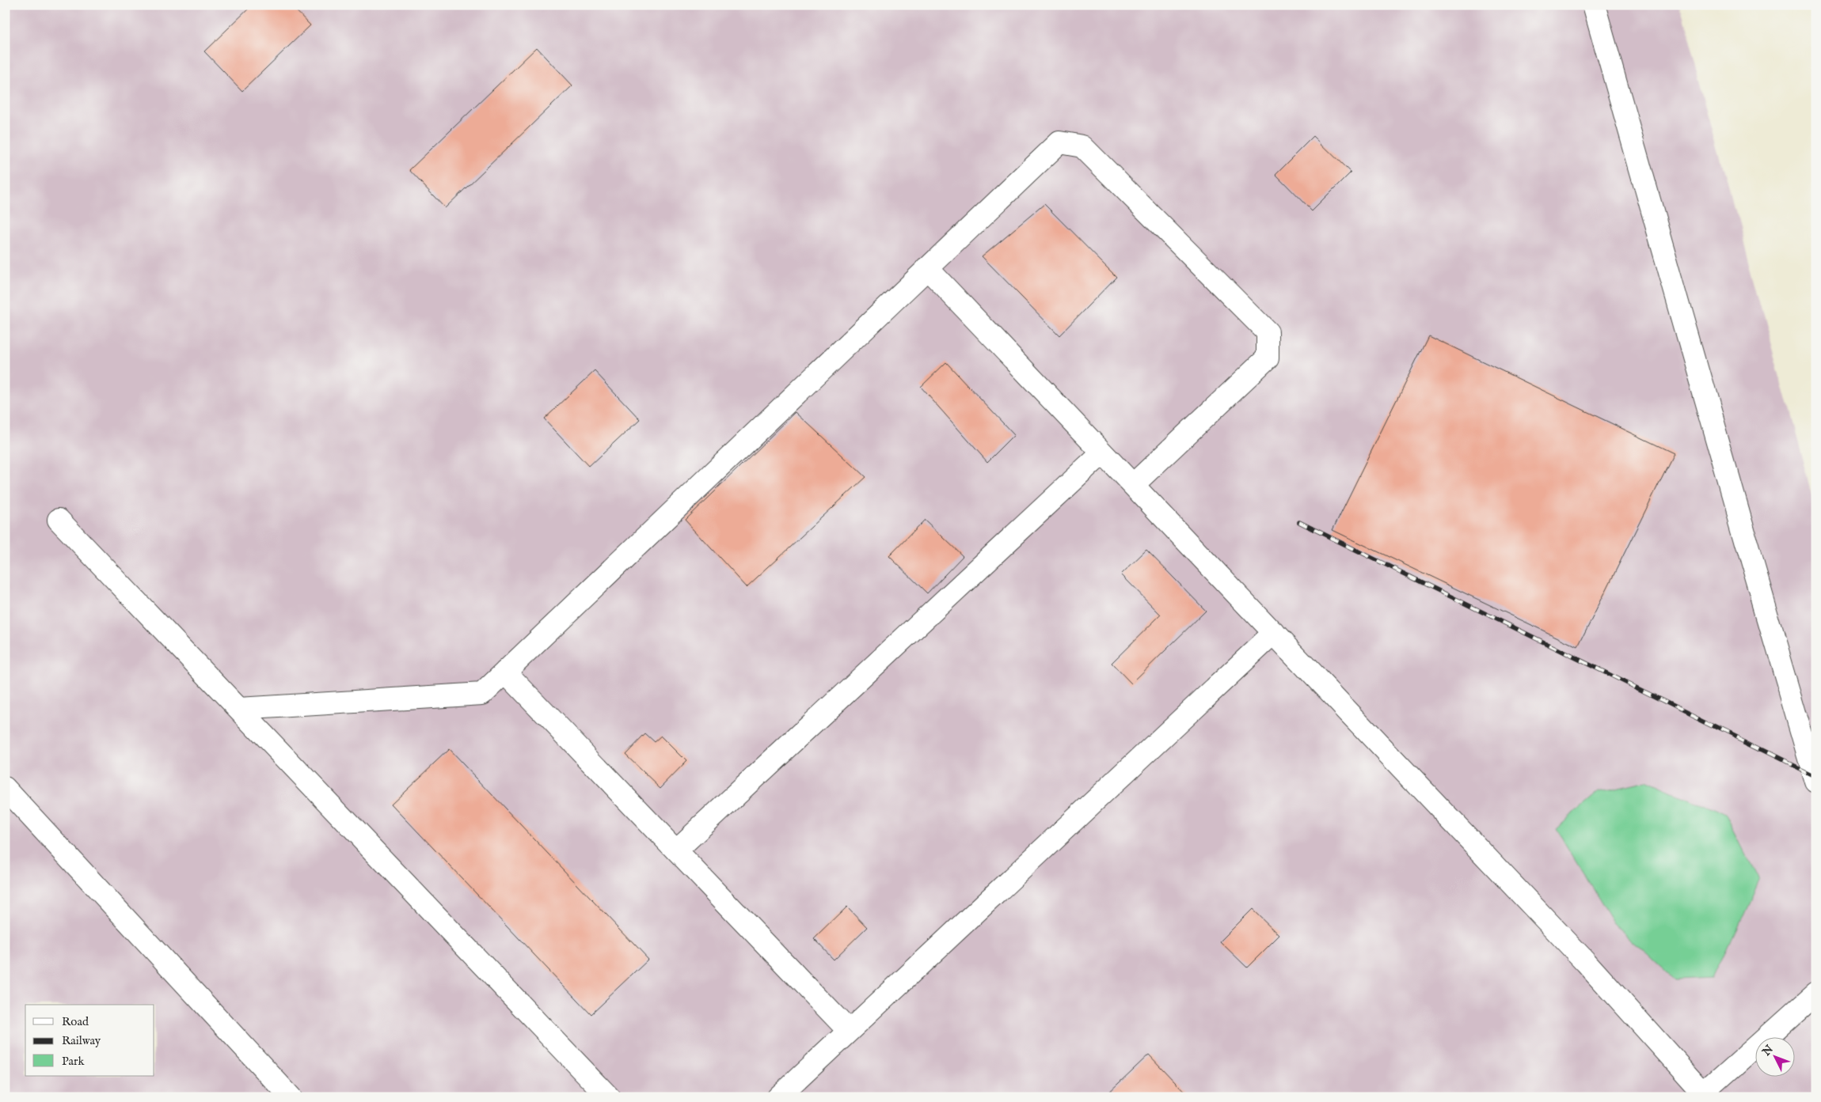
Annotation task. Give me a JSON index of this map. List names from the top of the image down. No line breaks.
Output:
{"legend":["Road","Railway","Park"],"north":"top left"}
